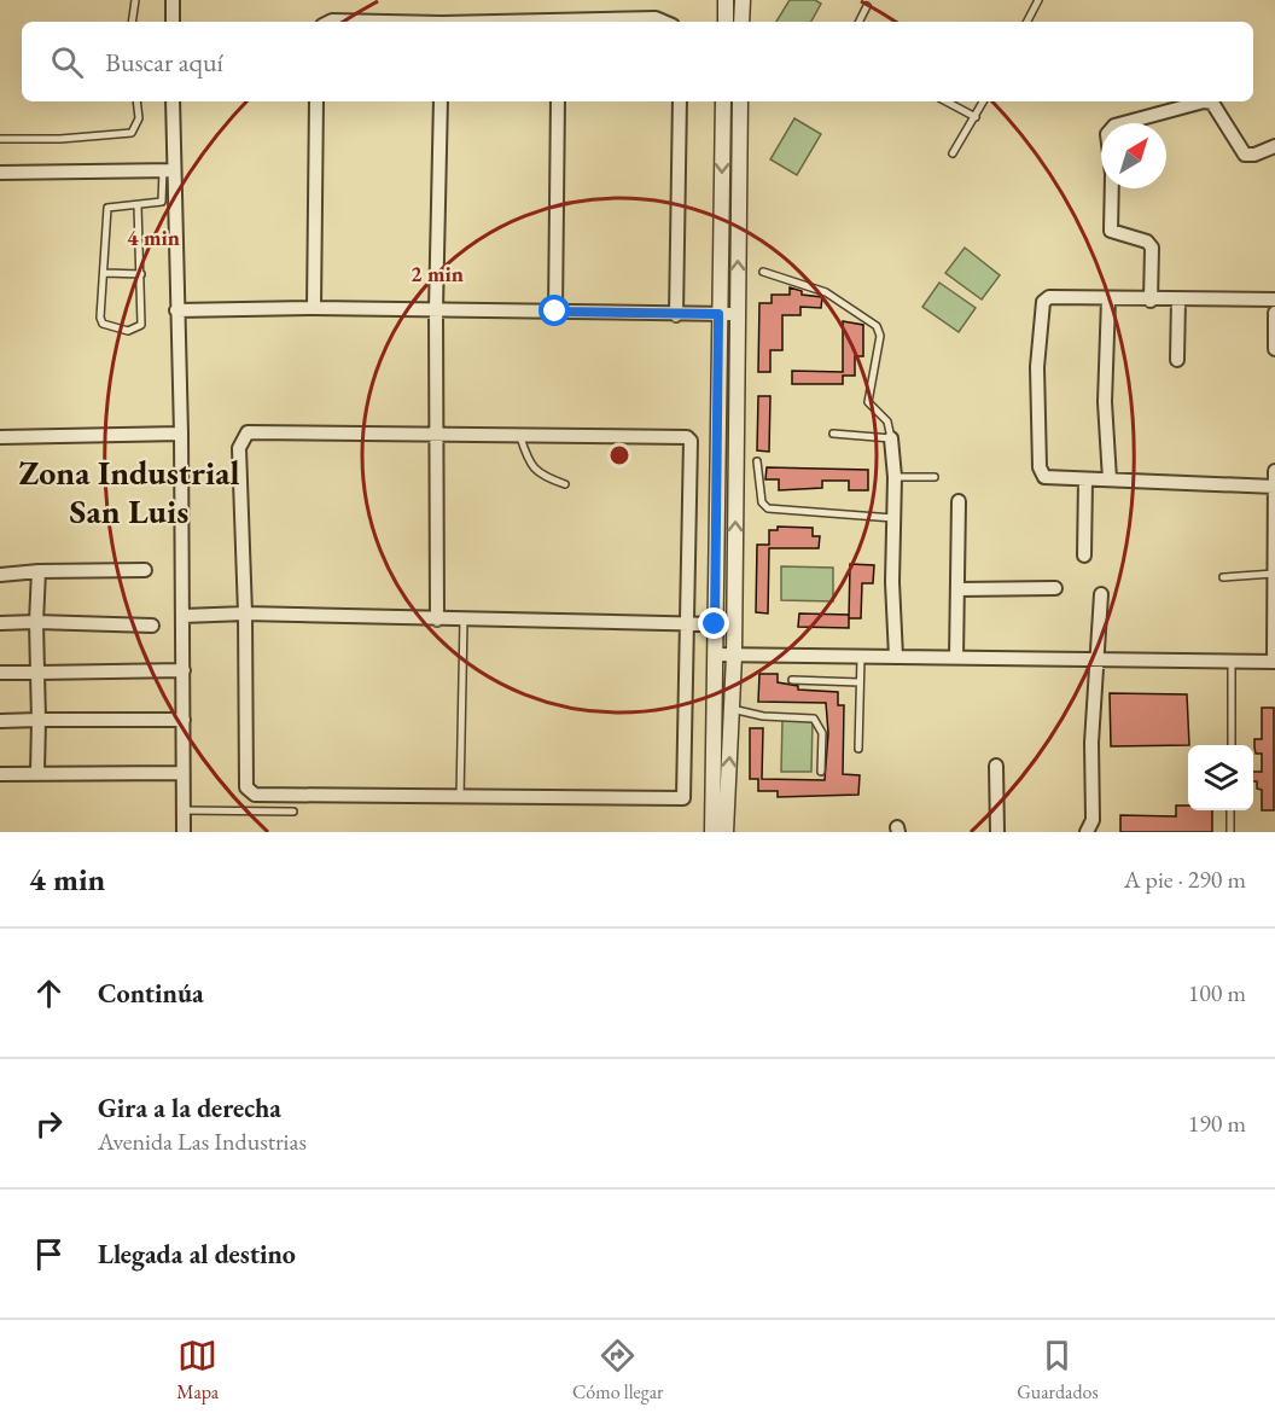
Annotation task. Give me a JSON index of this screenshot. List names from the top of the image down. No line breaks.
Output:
{"districts":["Zona Industrial San Luis"],"north":"top right","page":{"search":"Buscar aquí","heading":["4 min","A pie · 290 m"],"list":[["Continúa","100 m"],["Gira a la derecha","Avenida Las Industrias","190 m"],"Llegada al destino"],"nav":["Mapa","Cómo llegar","Guardados"]},"rings":["4 min","2 min"]}
